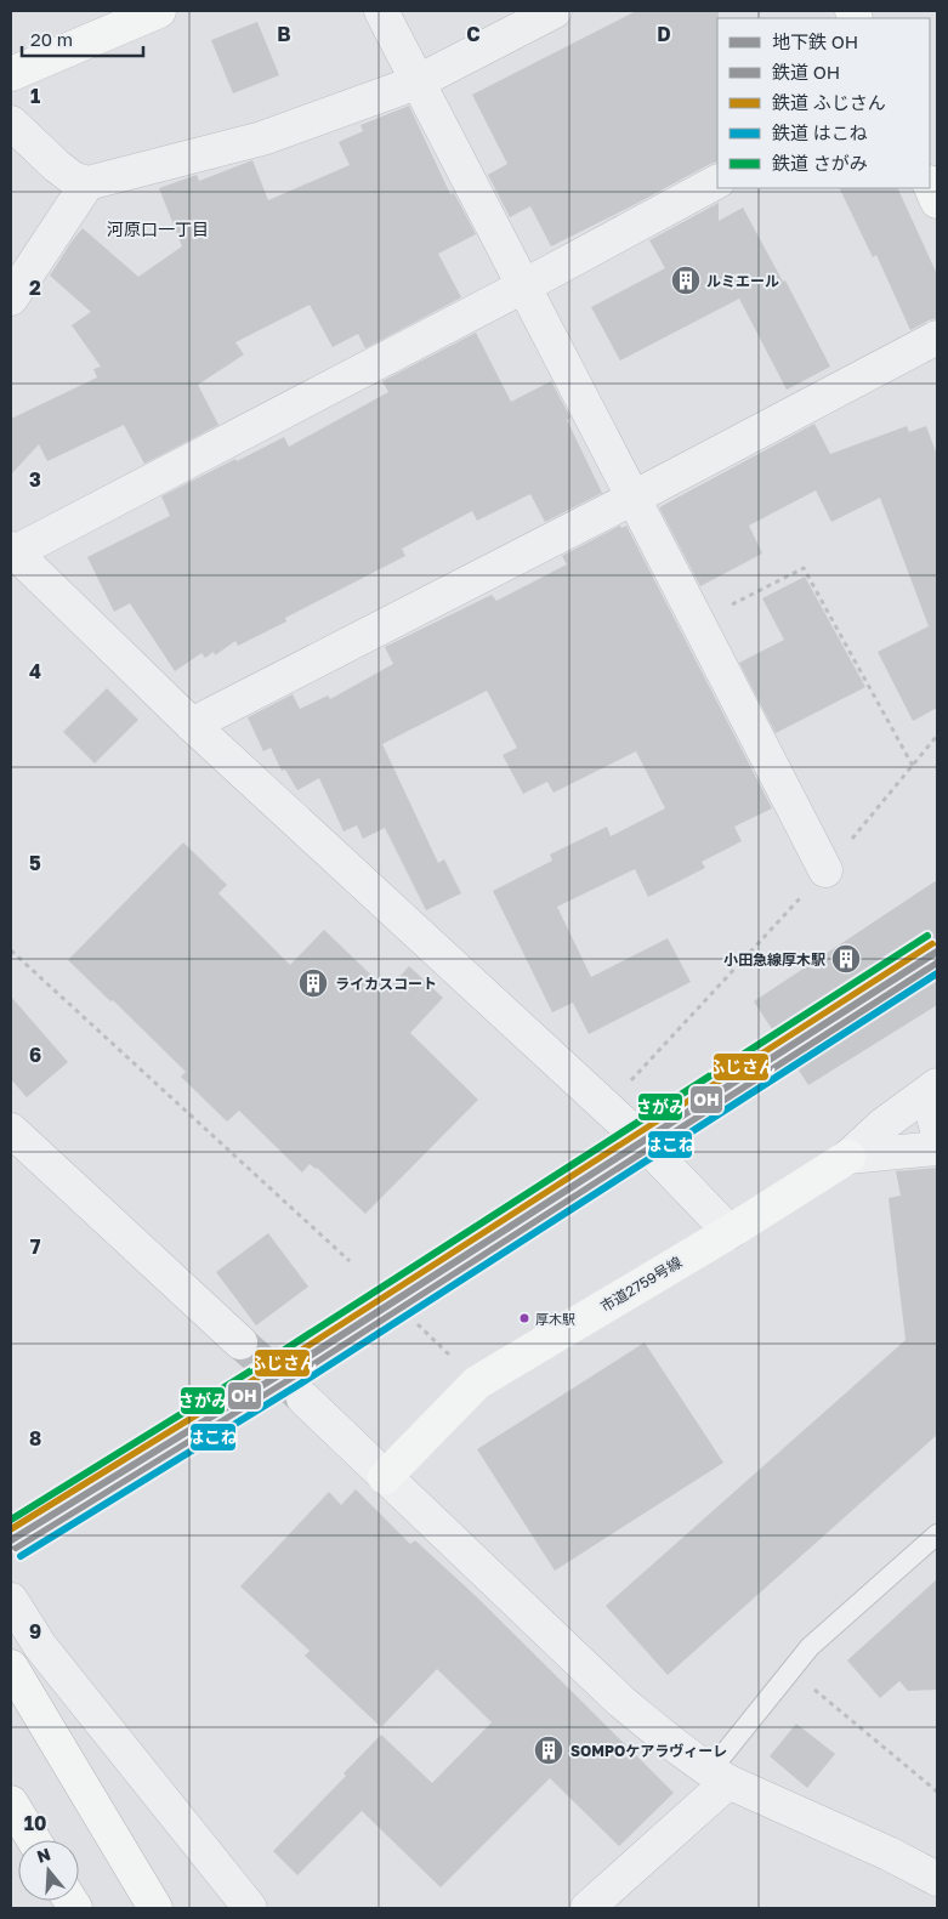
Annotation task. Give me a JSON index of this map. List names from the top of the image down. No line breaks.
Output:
{"streets":{"main road":["市道2759号線"]},"districts":["河原口一丁目"],"places":{"building":["ルミエール","小田急線厚木駅","ライカスコート","SOMPOケアラヴィーレ"],"other":["厚木駅"]},"lines":["rail line さがみ","rail line ふじさん","metro line OH","rail line OH","rail line はこね"],"legend":["地下鉄 OH","鉄道 OH","鉄道 ふじさん","鉄道 はこね","鉄道 さがみ"],"scale_bar":"20 m","north":"top","grid":{"columns":["B","C","D"],"rows":["1","2","3","4","5","6","7","8","9","10"]}}
